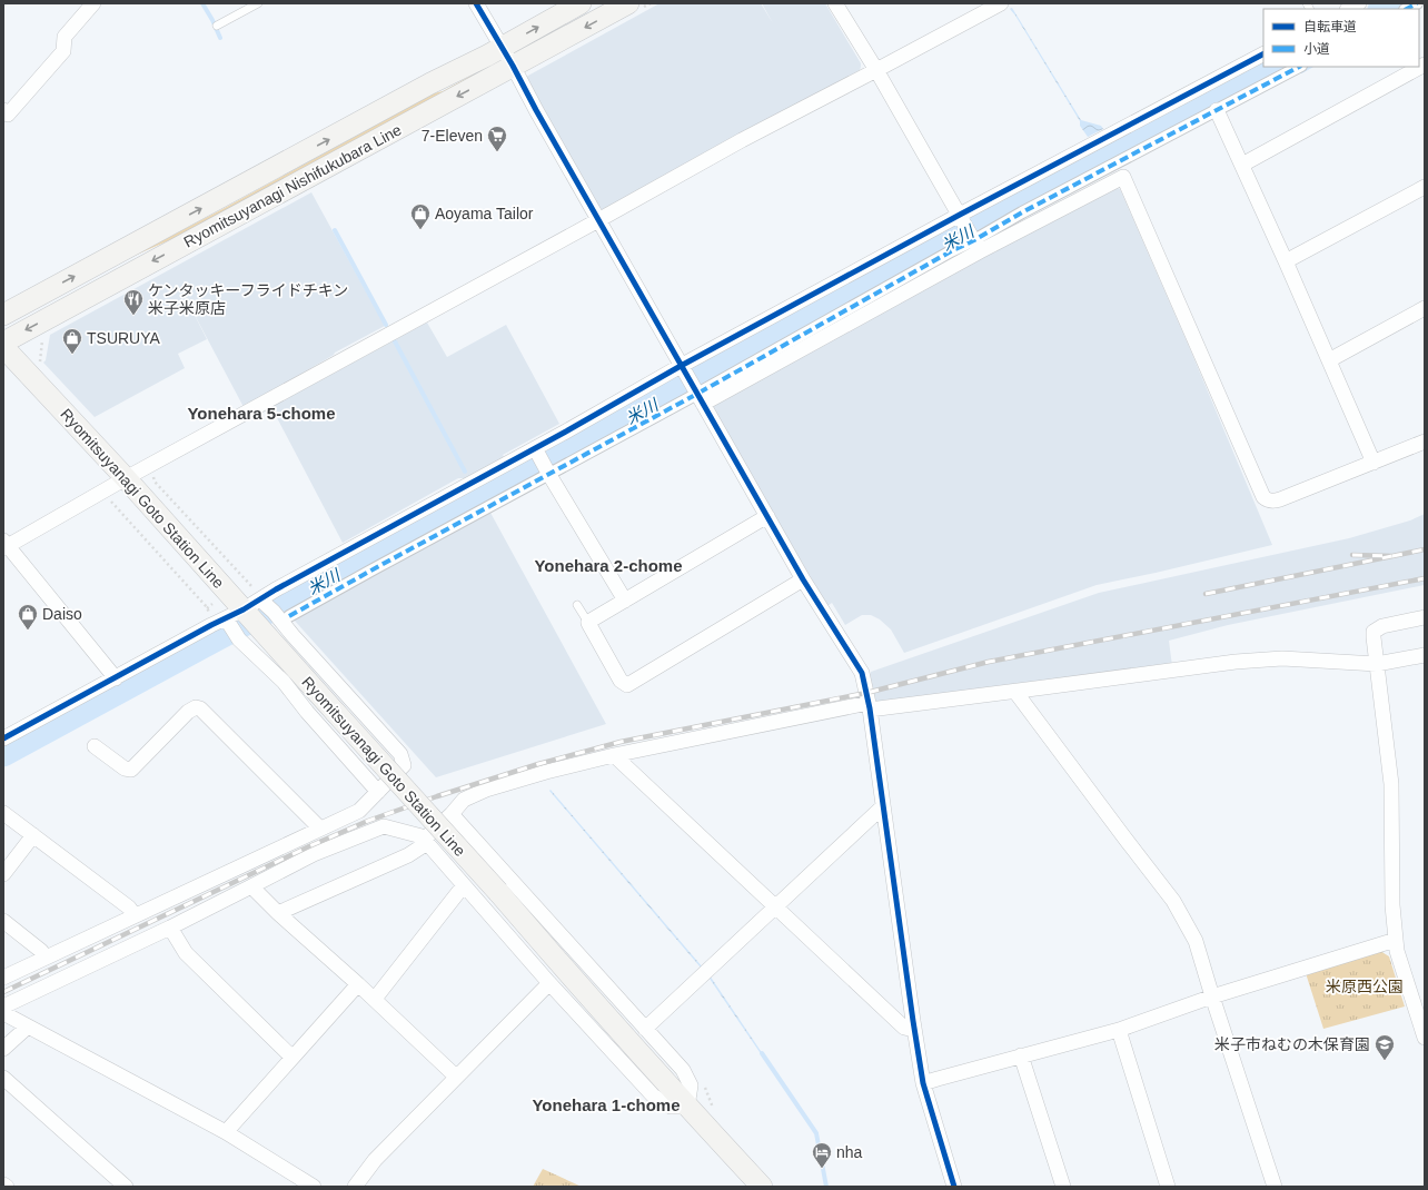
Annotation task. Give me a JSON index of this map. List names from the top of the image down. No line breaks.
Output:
{"streets":{"main road":["Ryomitsuyanagi Nishifukubara Line","Ryomitsuyanagi Goto Station Line"]},"districts":["Yonehara 5-chome","Yonehara 2-chome","Yonehara 1-chome"],"water":["米川"],"parks":["米原西公園"],"places":{"supermarket":["7-Eleven"],"shop":["Aoyama Tailor","TSURUYA","Daiso"],"restaurant":["ケンタッキーフライドチキン 米子米原店"],"school or university":["米子市ねむの木保育園"],"hotel":["nha"]},"legend":["自転車道","小道"]}
